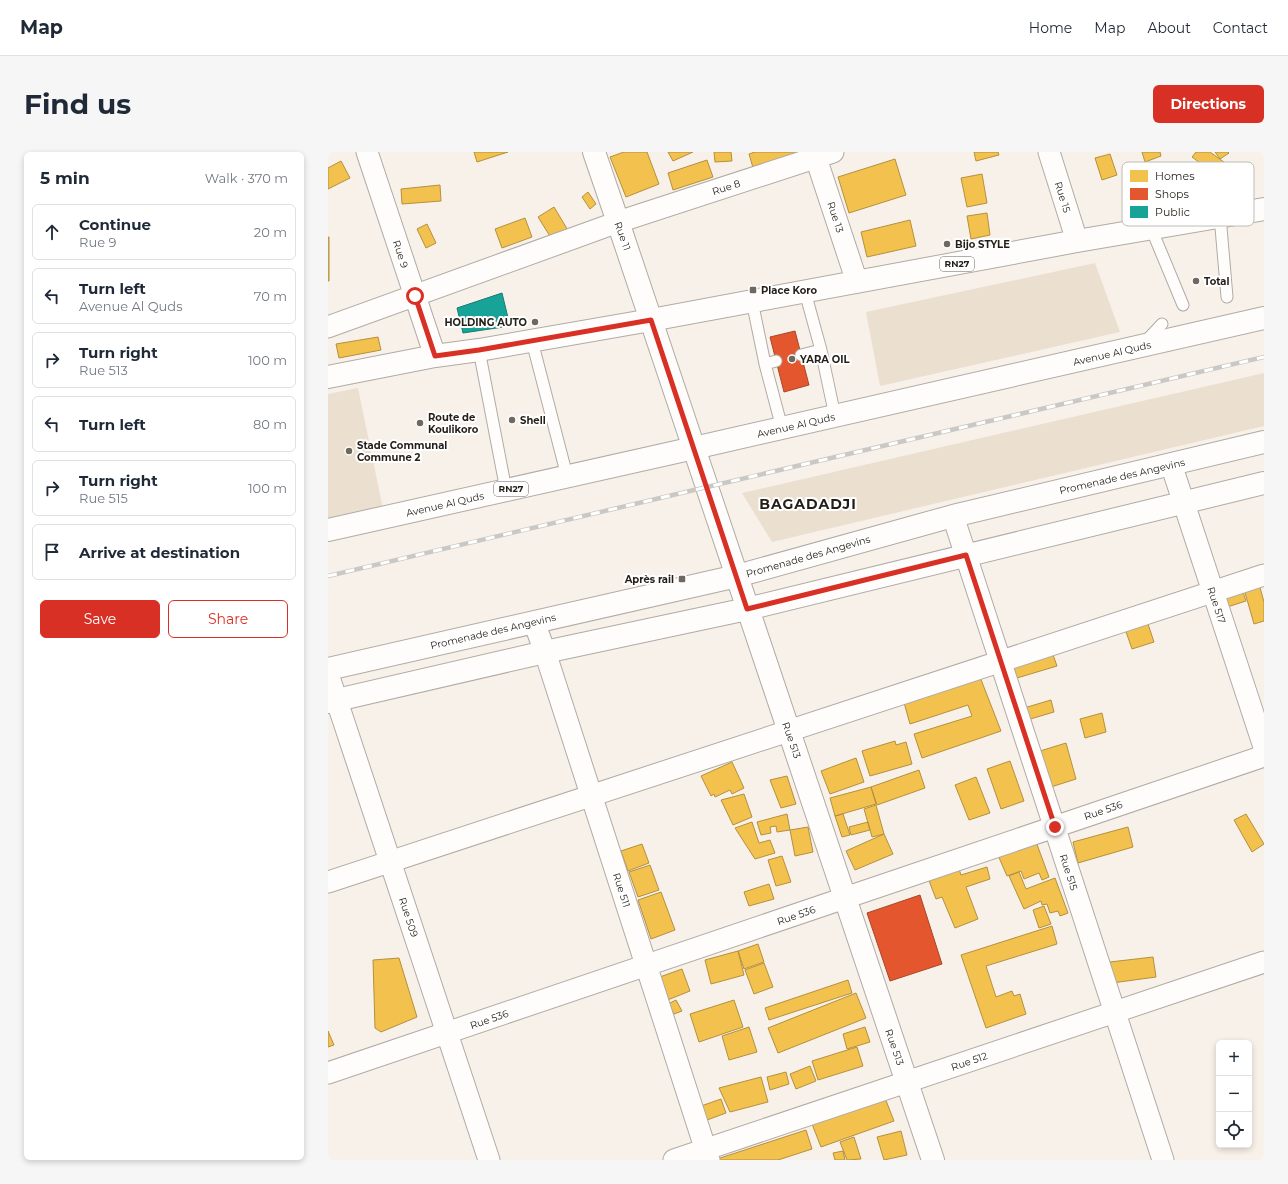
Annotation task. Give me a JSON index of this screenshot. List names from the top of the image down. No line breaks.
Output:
{"streets":{"street":["Rue 8","Rue 15","Rue 13","Rue 11","Rue 9","RN27","Avenue Al Quds","Promenade des Angevins","Rue 517","Rue 513","Rue 536","Rue 515","Rue 511","Rue 509","Rue 512"]},"crossings":[["Rue 8","Rue 13"],["Rue 8","Rue 11"],["Rue 8","Rue 9"],["Rue 15","RN27"],["Rue 13","RN27"],["Rue 11","RN27"],["Rue 11","Rue 513"],["Rue 9","RN27"],["RN27","Rue 513"],["Avenue Al Quds","Rue 513"],["Promenade des Angevins","Rue 517"],["Promenade des Angevins","Rue 513"],["Promenade des Angevins","Rue 515"],["Promenade des Angevins","Rue 511"],["Rue 513","Rue 536"],["Rue 513","Rue 512"],["Rue 536","Rue 515"],["Rue 536","Rue 511"],["Rue 536","Rue 509"],["Rue 515","Rue 512"],["Rue 511","Rue 512"]],"districts":["BAGADADJI"],"places":{"other":["Bijo STYLE","Total","HOLDING AUTO","YARA OIL","Shell","Route de Koulikoro","Stade Communal Commune 2"],"transit":["Place Koro","Après rail"]},"legend":["Homes","Shops","Public"],"page":{"header":"Map","nav":["Home","Map","About","Contact"],"buttons":["Directions",["Save","Share"]],"title":"Find us","heading":["5 min","Walk · 370 m"],"list":[["Continue","Rue 9","20 m"],["Turn left","Avenue Al Quds","70 m"],["Turn right","Rue 513","100 m"],["Turn left","80 m"],["Turn right","Rue 515","100 m"],"Arrive at destination"],"map_buttons":["+","−"]}}
